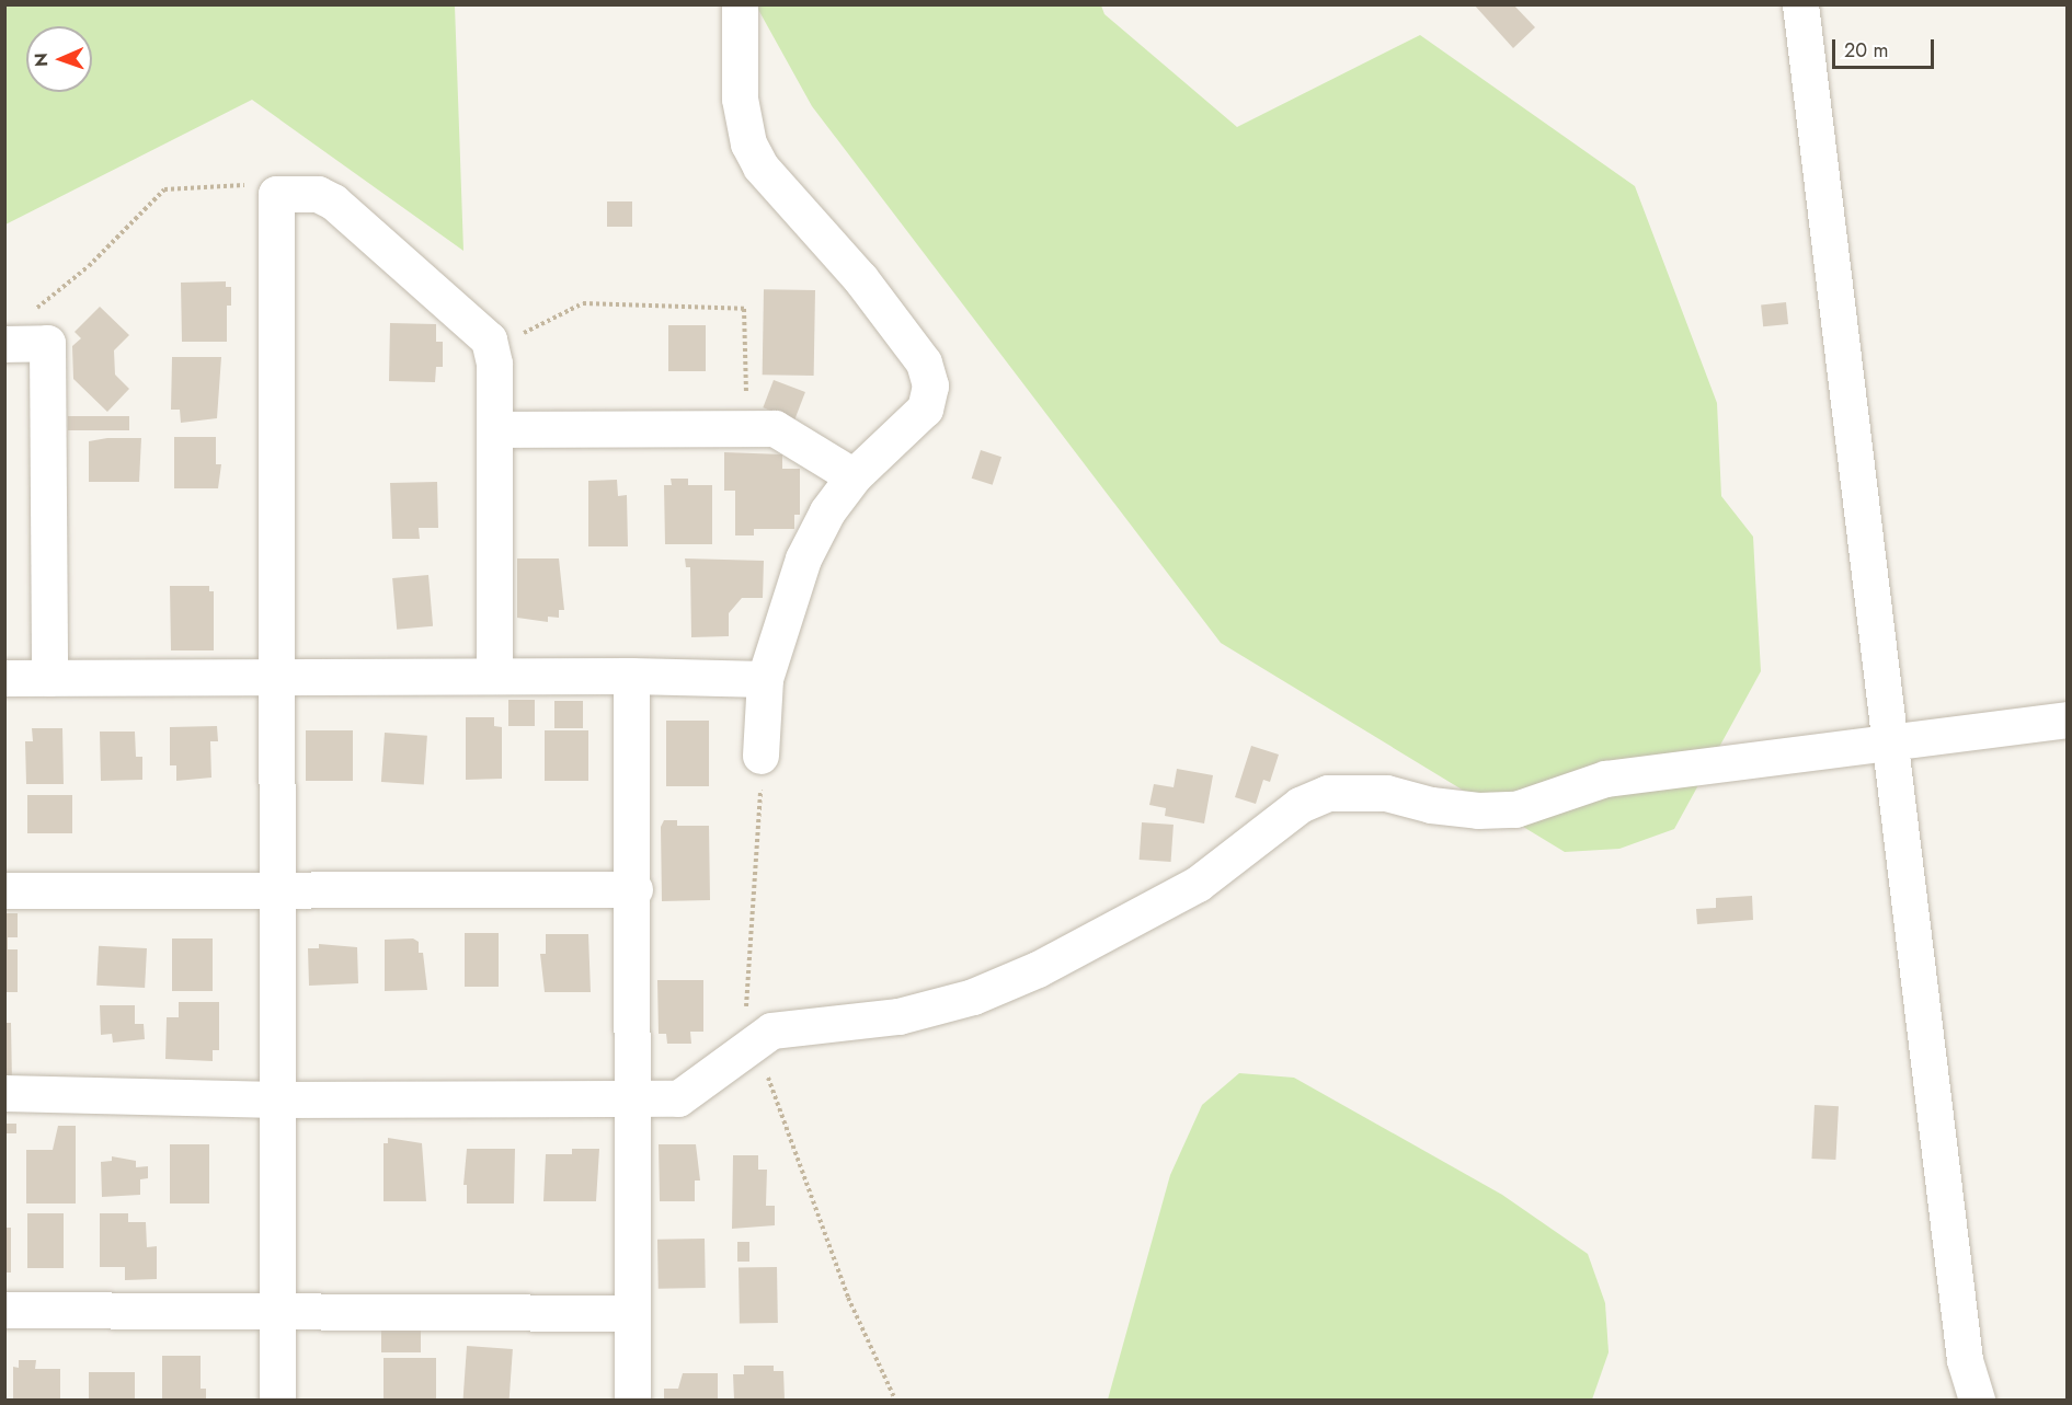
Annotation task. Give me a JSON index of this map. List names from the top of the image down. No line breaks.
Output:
{"scale_bar":"20 m","north":"left"}
